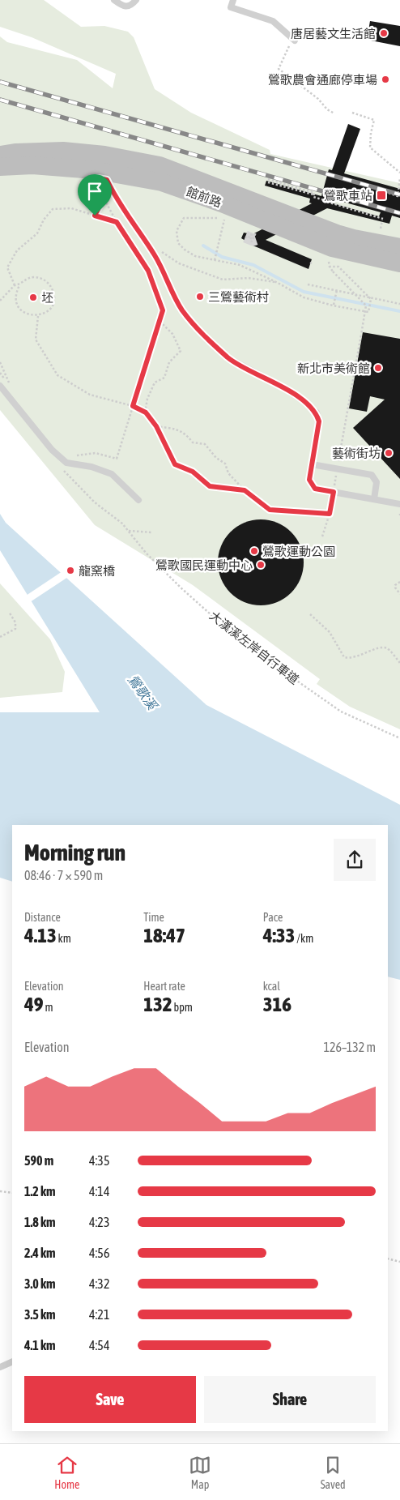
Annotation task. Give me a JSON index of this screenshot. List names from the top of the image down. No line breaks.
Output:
{"streets":{"street":["館前路"],"path":["大漢溪左岸自行車道"]},"water":["鶯歌溪"],"places":{"other":["唐居藝文生活館","鶯歌農會通廊停車場","三鶯藝術村","坯","新北市美術館","藝術街坊","鶯歌運動公園","鶯歌國民運動中心","龍窯橋"],"transit":["鶯歌車站"]},"page":{"heading":["Morning run","08:46 · 7 × 590 m"],"stats":[["Distance","4.13 km"],["Time","18:47"],["Pace","4:33 /km"],["Elevation","49 m"],["Heart rate","132 bpm"],["kcal","316"]],"chart":["Elevation","126–132 m"],"list":[{"name":"590 m","note":"4:35"},{"name":"1.2 km","note":"4:14"},{"name":"1.8 km","note":"4:23"},{"name":"2.4 km","note":"4:56"},{"name":"3.0 km","note":"4:32"},{"name":"3.5 km","note":"4:21"},{"name":"4.1 km","note":"4:54"}],"buttons":["Save","Share"],"tabs":["Home","Map","Saved"]}}
